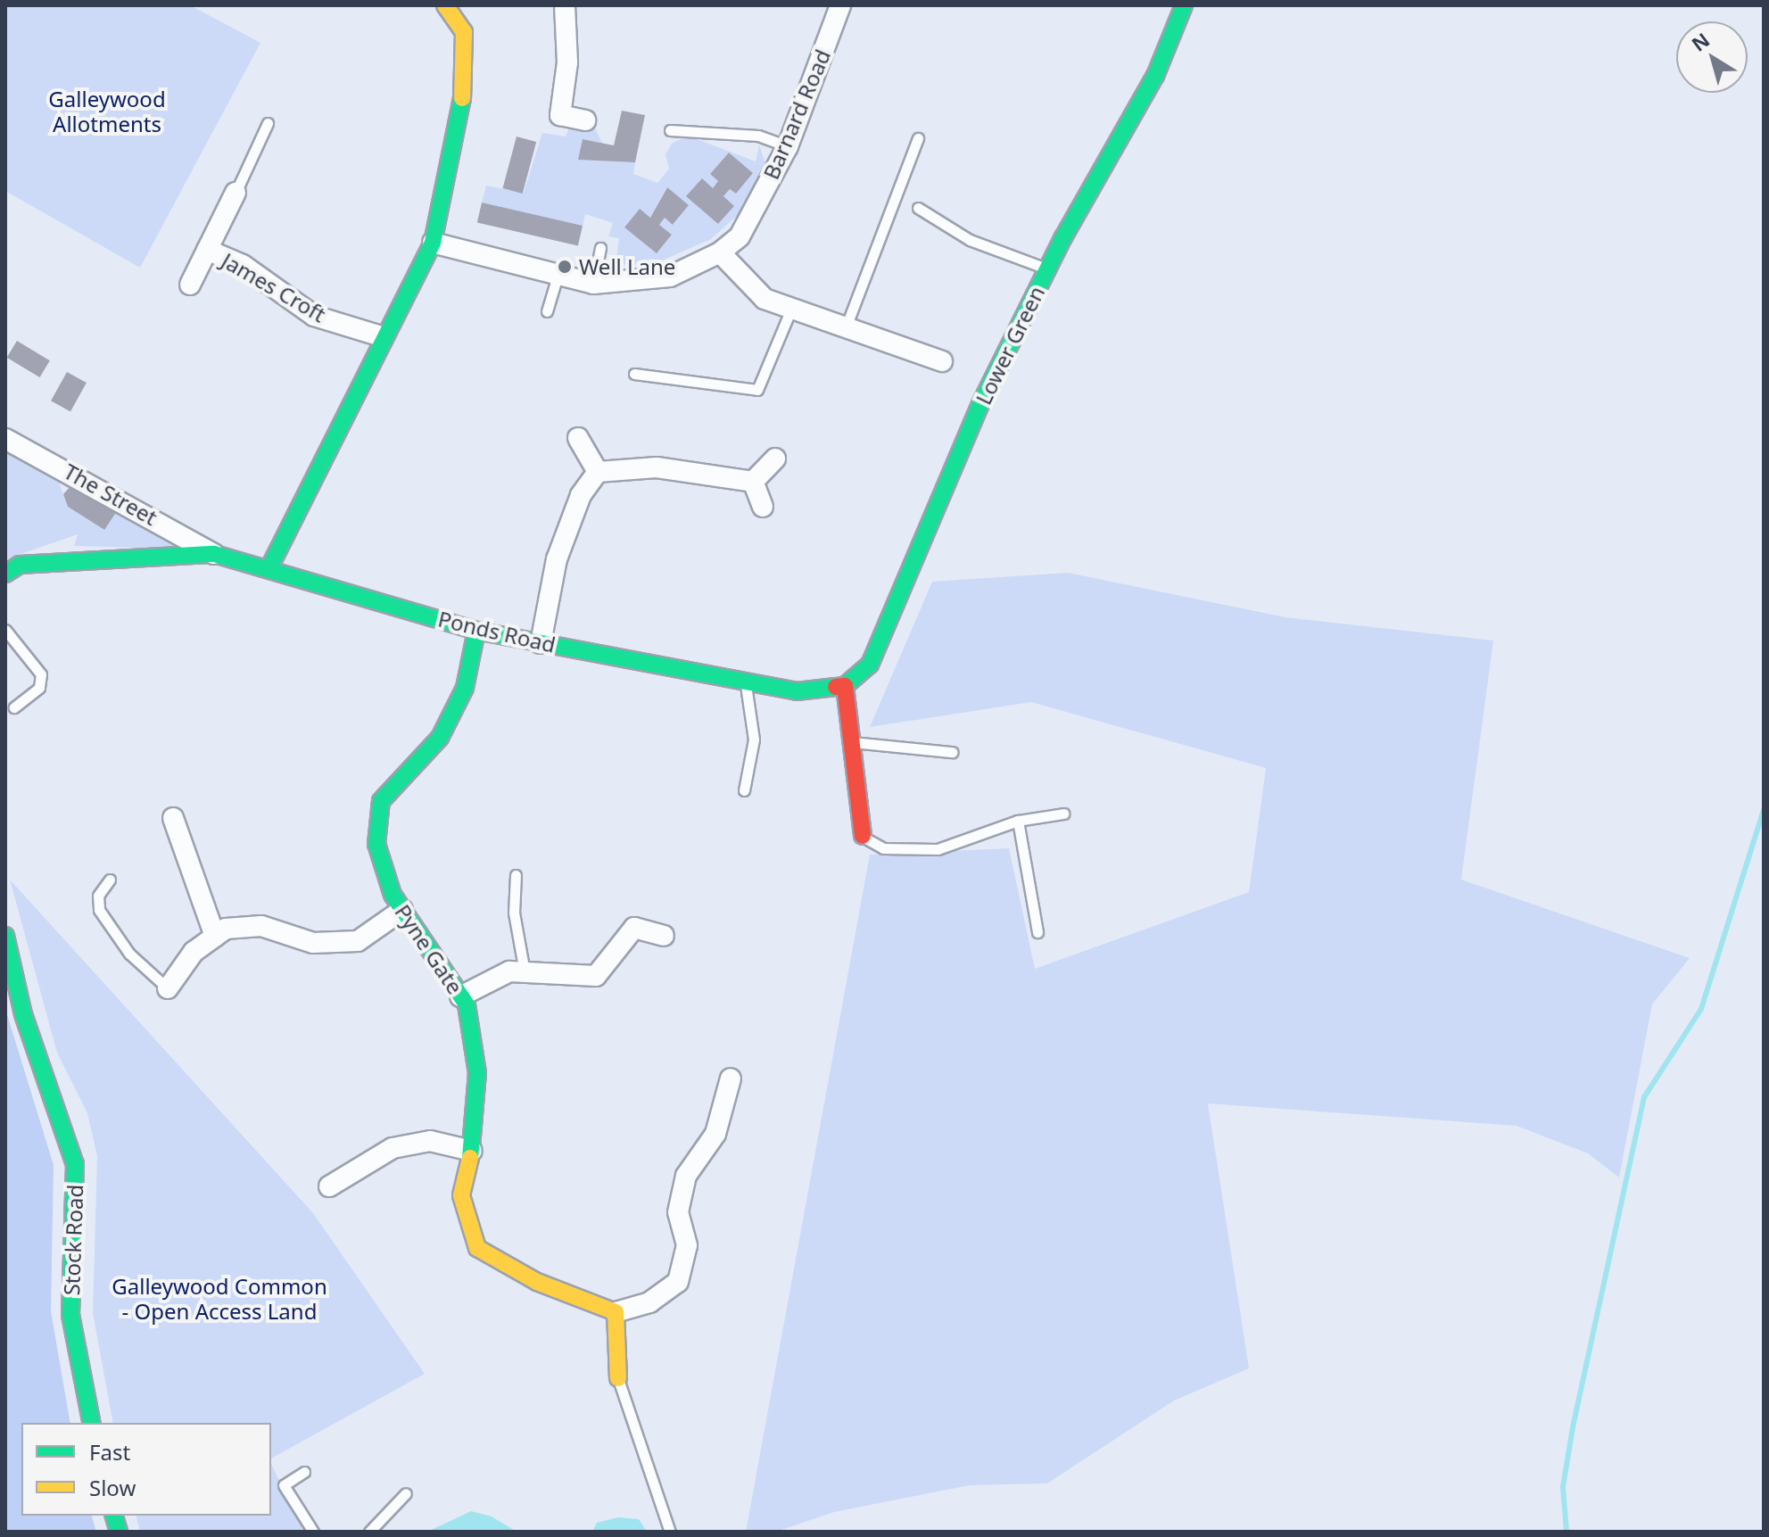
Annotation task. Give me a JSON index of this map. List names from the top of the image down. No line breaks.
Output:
{"streets":{"street":["Barnard Road","James Croft","Lower Green","The Street","Ponds Road","Pyne Gate","Stock Road"]},"crossings":[["Lower Green","Ponds Road"],["The Street","Ponds Road"],["Ponds Road","Pyne Gate"]],"parks":["Galleywood Allotments","Galleywood Common - Open Access Land"],"places":["Well Lane"],"legend":["Fast","Slow"],"north":"top left"}
